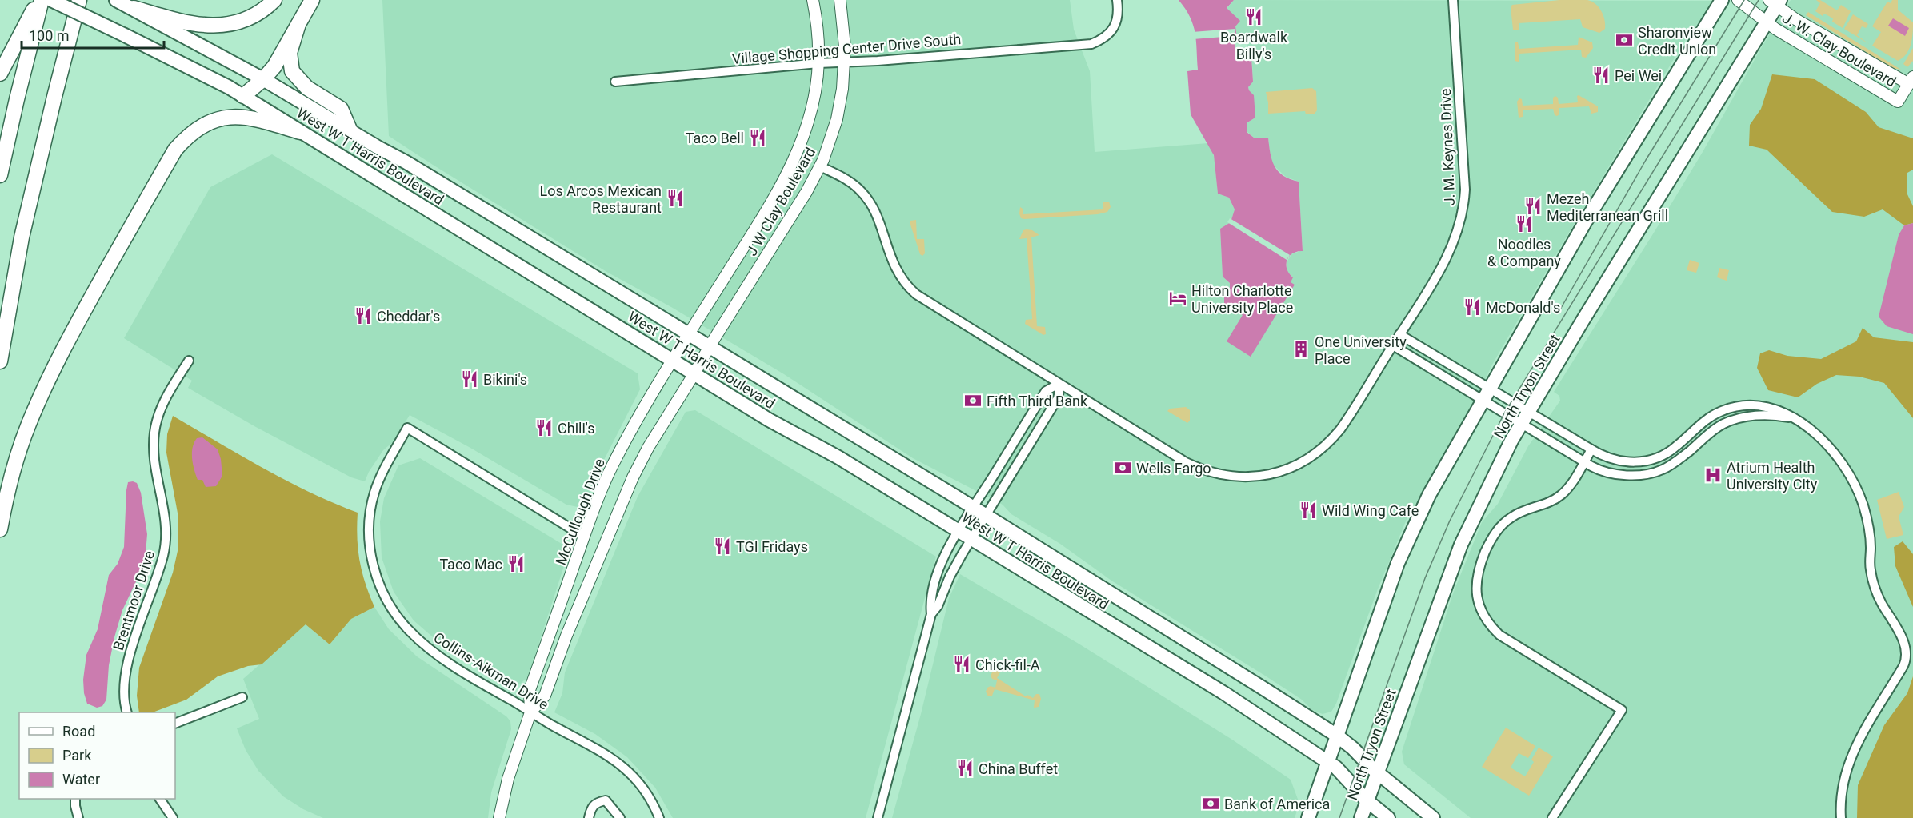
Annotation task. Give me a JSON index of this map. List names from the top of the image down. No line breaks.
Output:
{"streets":{"main road":["West W T Harris Boulevard","North Tryon Street"],"street":["Village Shopping Center Drive South","J. W. Clay Boulevard","J. M. Keynes Drive","J W Clay Boulevard","McCullough Drive","Brentmoor Drive","Collins-Aikman Drive"]},"crossings":[["Village Shopping Center Drive South","J W Clay Boulevard"],["J. W. Clay Boulevard","North Tryon Street"],["J. M. Keynes Drive","J W Clay Boulevard"],["West W T Harris Boulevard","J W Clay Boulevard"],["West W T Harris Boulevard","North Tryon Street"],["West W T Harris Boulevard","McCullough Drive"],["J W Clay Boulevard","McCullough Drive"],["McCullough Drive","Collins-Aikman Drive"]],"places":{"restaurant":["Boardwalk Billy's","Pei Wei","Taco Bell","Los Arcos Mexican Restaurant","Mezeh Mediterranean Grill","Noodles & Company","McDonald's","Cheddar's","Bikini's","Chili's","Wild Wing Cafe","TGI Fridays","Taco Mac","Chick-fil-A","China Buffet"],"bank":["Sharonview Credit Union","Fifth Third Bank","Wells Fargo","Bank of America"],"hotel":["Hilton Charlotte University Place"],"building":["One University Place"],"hospital":["Atrium Health University City"]},"legend":["Road","Park","Water"],"scale_bar":"100 m"}
